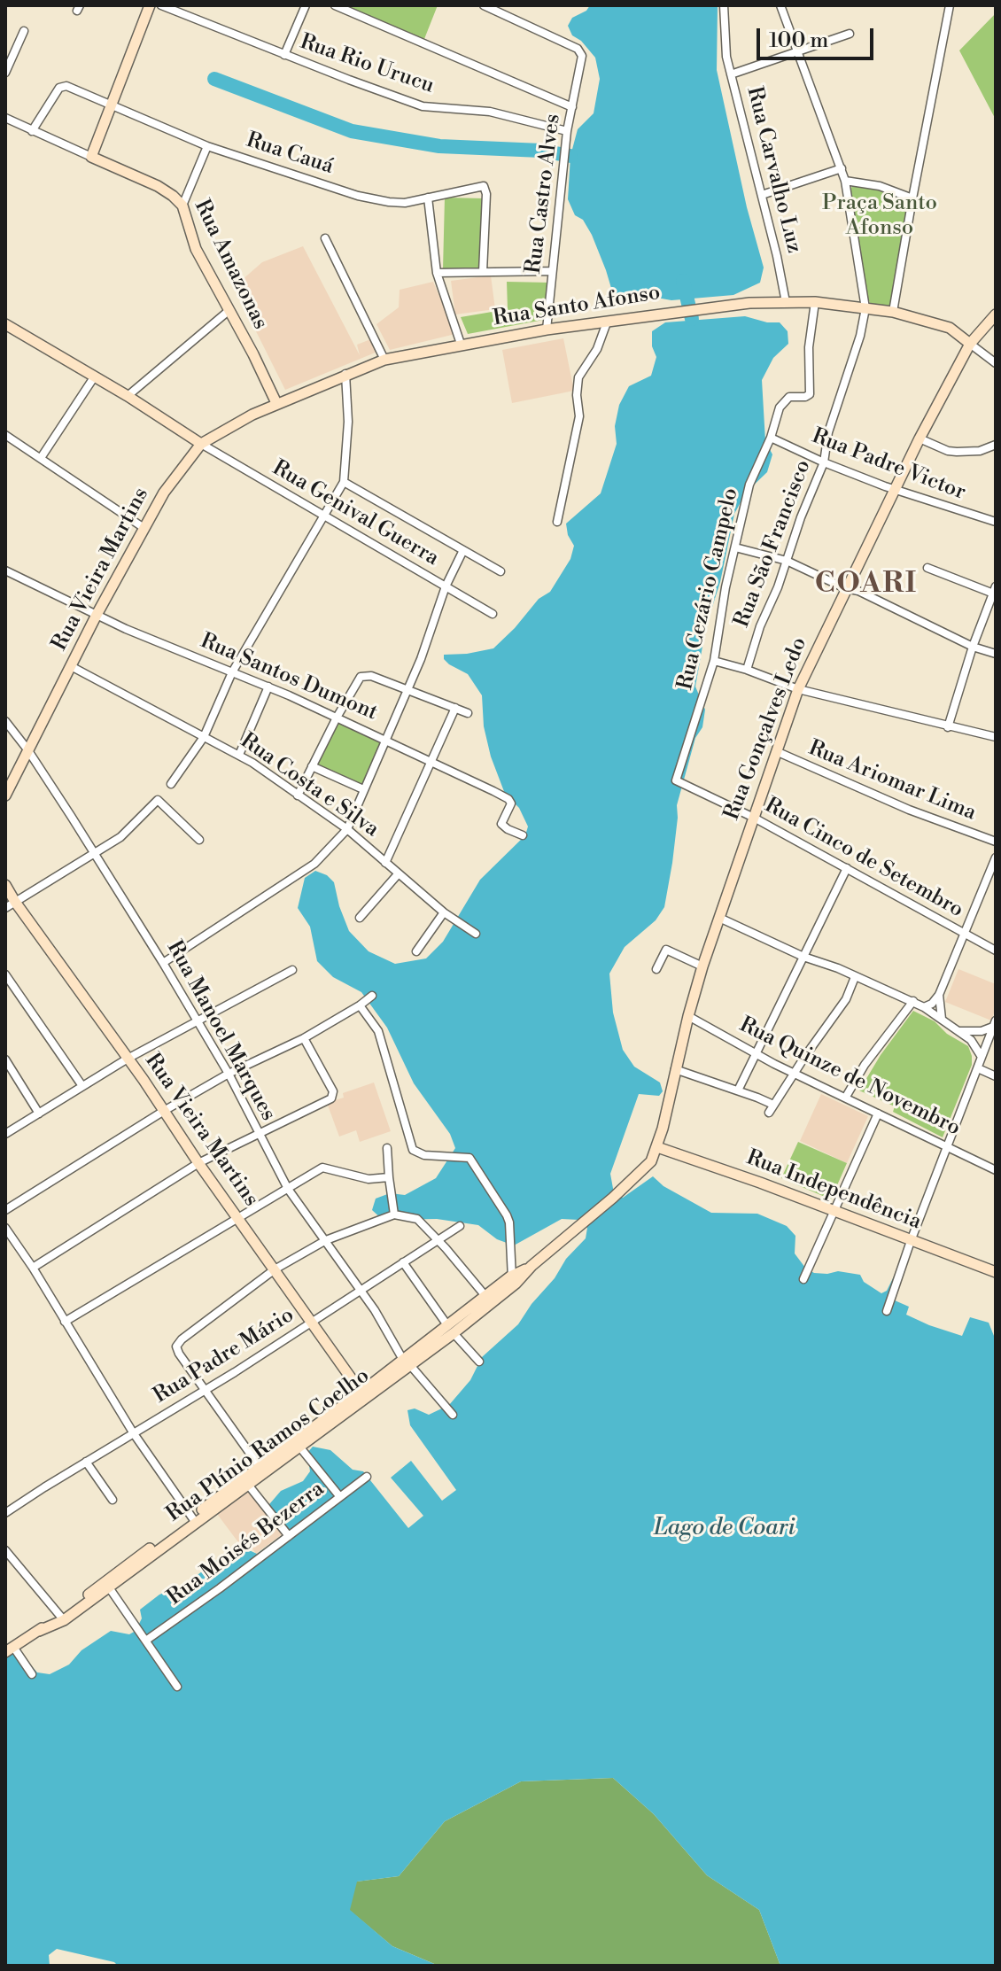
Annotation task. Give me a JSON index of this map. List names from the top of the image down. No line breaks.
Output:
{"streets":{"main road":["Rua Amazonas","Rua Santo Afonso","Rua Vieira Martins","Rua Gonçalves Ledo","Rua Independência","Rua Plínio Ramos Coelho"],"street":["Rua Rio Urucu","Rua Cauá","Rua Carvalho Luz","Rua Castro Alves","Rua Padre Victor","Rua Genival Guerra","Rua São Francisco","Rua Cezário Campelo","Rua Santos Dumont","Rua Ariomar Lima","Rua Costa e Silva","Rua Cinco de Setembro","Rua Manoel Marques","Rua Quinze de Novembro","Rua Padre Mário","Rua Moisés Bezerra"]},"crossings":[["Rua Rio Urucu","Rua Castro Alves"],["Rua Cauá","Rua Amazonas"],["Rua Carvalho Luz","Rua Santo Afonso"],["Rua Castro Alves","Rua Santo Afonso"],["Rua Amazonas","Rua Santo Afonso"],["Rua Santo Afonso","Rua Genival Guerra"],["Rua Santo Afonso","Rua São Francisco"],["Rua Santo Afonso","Rua Vieira Martins"],["Rua Santo Afonso","Rua Cezário Campelo"],["Rua Santo Afonso","Rua Gonçalves Ledo"],["Rua Padre Victor","Rua São Francisco"],["Rua Padre Victor","Rua Cezário Campelo"],["Rua Padre Victor","Rua Gonçalves Ledo"],["Rua Genival Guerra","Rua Vieira Martins"],["Rua Vieira Martins","Rua Santos Dumont"],["Rua Vieira Martins","Rua Costa e Silva"],["Rua Vieira Martins","Rua Manoel Marques"],["Rua Vieira Martins","Rua Padre Mário"],["Rua Vieira Martins","Rua Plínio Ramos Coelho"],["Rua Cezário Campelo","Rua Cinco de Setembro"],["Rua Gonçalves Ledo","Rua Ariomar Lima"],["Rua Gonçalves Ledo","Rua Cinco de Setembro"],["Rua Gonçalves Ledo","Rua Quinze de Novembro"],["Rua Gonçalves Ledo","Rua Independência"],["Rua Manoel Marques","Rua Padre Mário"],["Rua Manoel Marques","Rua Plínio Ramos Coelho"]],"districts":["COARI"],"water":["Lago de Coari"],"parks":["Praça Santo Afonso"],"scale_bar":"100 m"}
